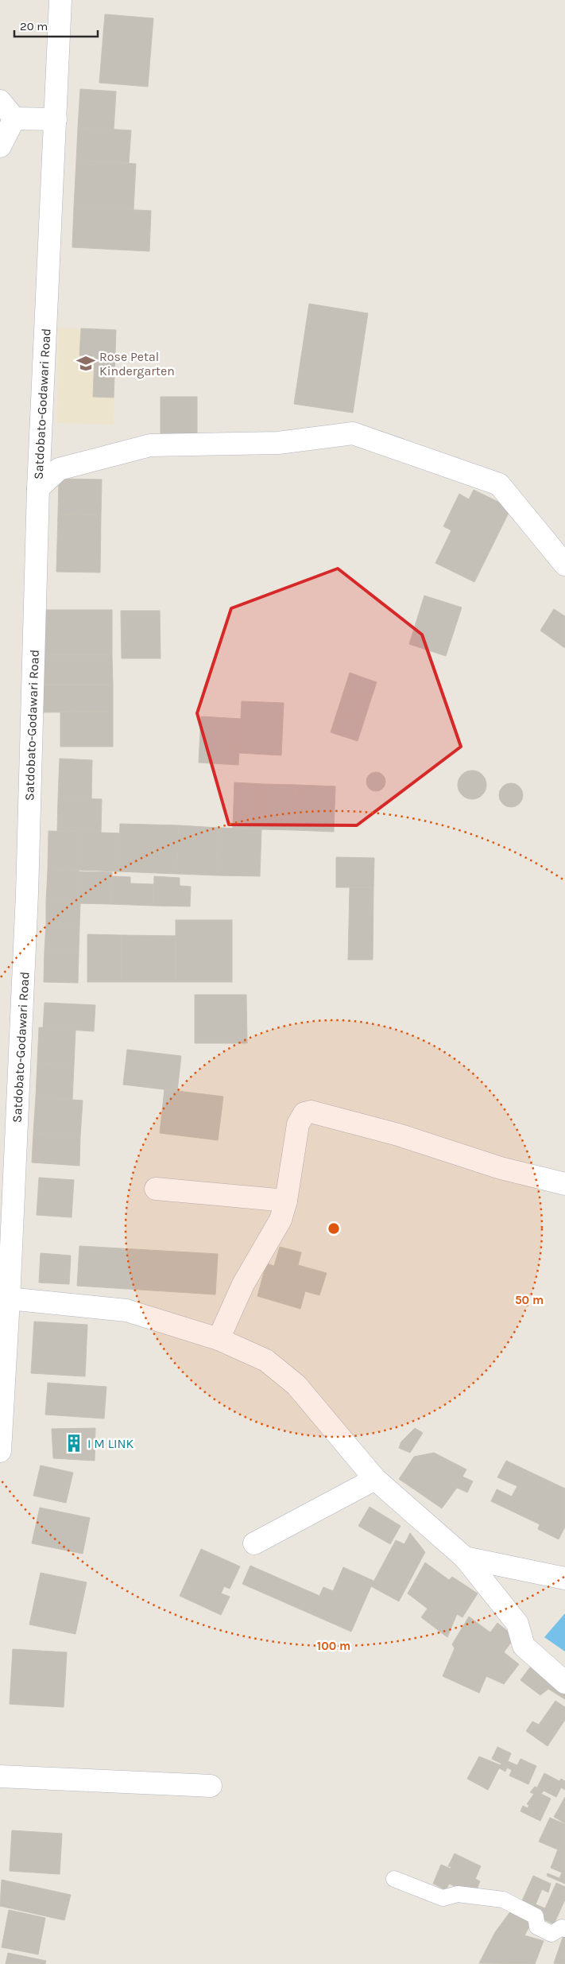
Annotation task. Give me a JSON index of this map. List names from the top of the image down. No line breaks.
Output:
{"streets":{"street":["Satdobato-Godawari Road"]},"places":{"school or university":["Rose Petal Kindergarten"],"building":["I M LINK"]},"scale_bar":"20 m","rings":["50 m","100 m"]}
